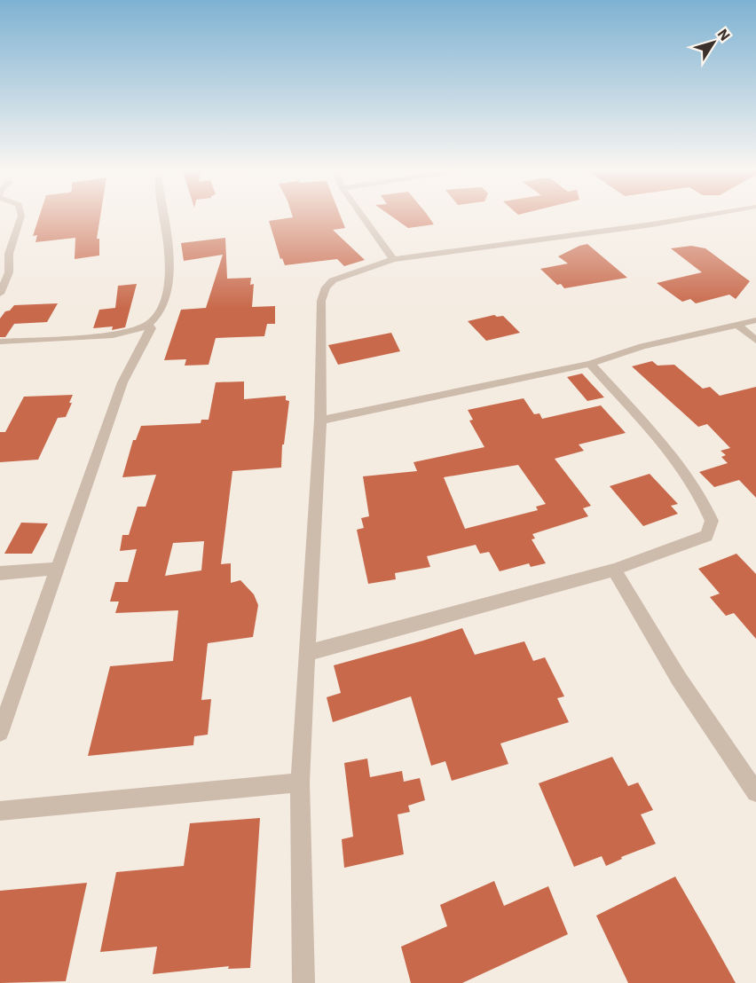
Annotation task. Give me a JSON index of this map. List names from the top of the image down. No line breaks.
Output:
{"north":"top right"}
